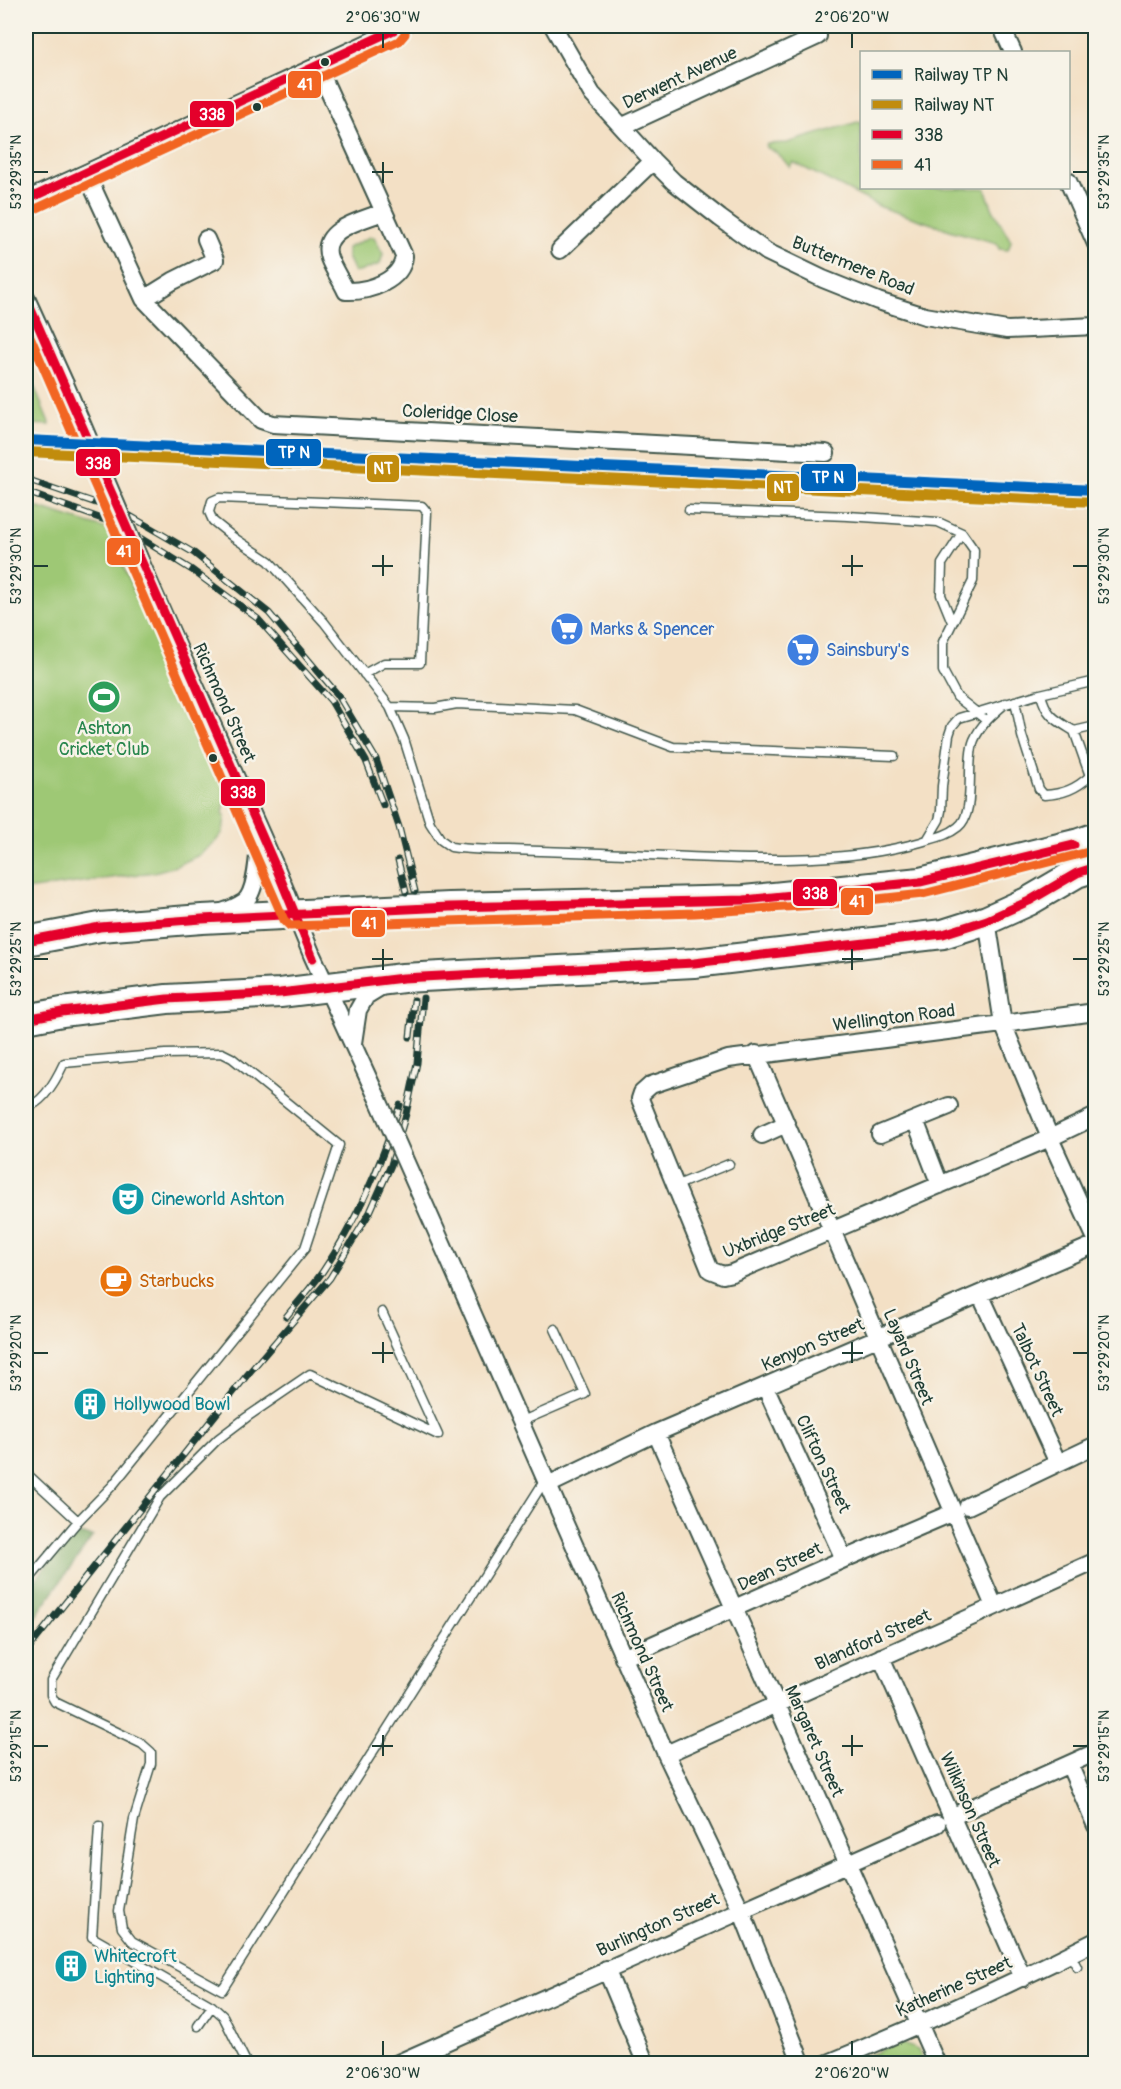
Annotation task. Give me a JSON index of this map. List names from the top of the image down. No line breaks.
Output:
{"streets":{"street":["Derwent Avenue","Buttermere Road","Coleridge Close","Richmond Street","Wellington Road","Uxbridge Street","Kenyon Street","Layard Street","Talbot Street","Clifton Street","Dean Street","Blandford Street","Margaret Street","Wilkinson Street","Burlington Street","Katherine Street"]},"crossings":[["Derwent Avenue","Buttermere Road"],["Richmond Street","Kenyon Street"],["Richmond Street","Dean Street"],["Richmond Street","Blandford Street"],["Richmond Street","Burlington Street"],["Wellington Road","Uxbridge Street"],["Wellington Road","Layard Street"],["Uxbridge Street","Layard Street"],["Kenyon Street","Layard Street"],["Kenyon Street","Talbot Street"],["Kenyon Street","Clifton Street"],["Kenyon Street","Margaret Street"],["Layard Street","Dean Street"],["Layard Street","Blandford Street"],["Talbot Street","Dean Street"],["Clifton Street","Dean Street"],["Dean Street","Margaret Street"],["Blandford Street","Margaret Street"],["Blandford Street","Wilkinson Street"],["Margaret Street","Burlington Street"],["Margaret Street","Katherine Street"],["Wilkinson Street","Burlington Street"],["Wilkinson Street","Katherine Street"]],"places":{"supermarket":["Marks & Spencer","Sainsbury's"],"sports":["Ashton Cricket Club"],"theatre":["Cineworld Ashton"],"cafe":["Starbucks"],"building":["Hollywood Bowl","Whitecroft Lighting"]},"lines":["transit line 338","transit line 41","rail line NT"],"legend":["Railway TP N","Railway NT","338","41"],"coordinates":["2°06'30\"W","2°06'20\"W","53°29'35\"N","53°29'30\"N","53°29'25\"N","53°29'20\"N","53°29'15\"N"]}
